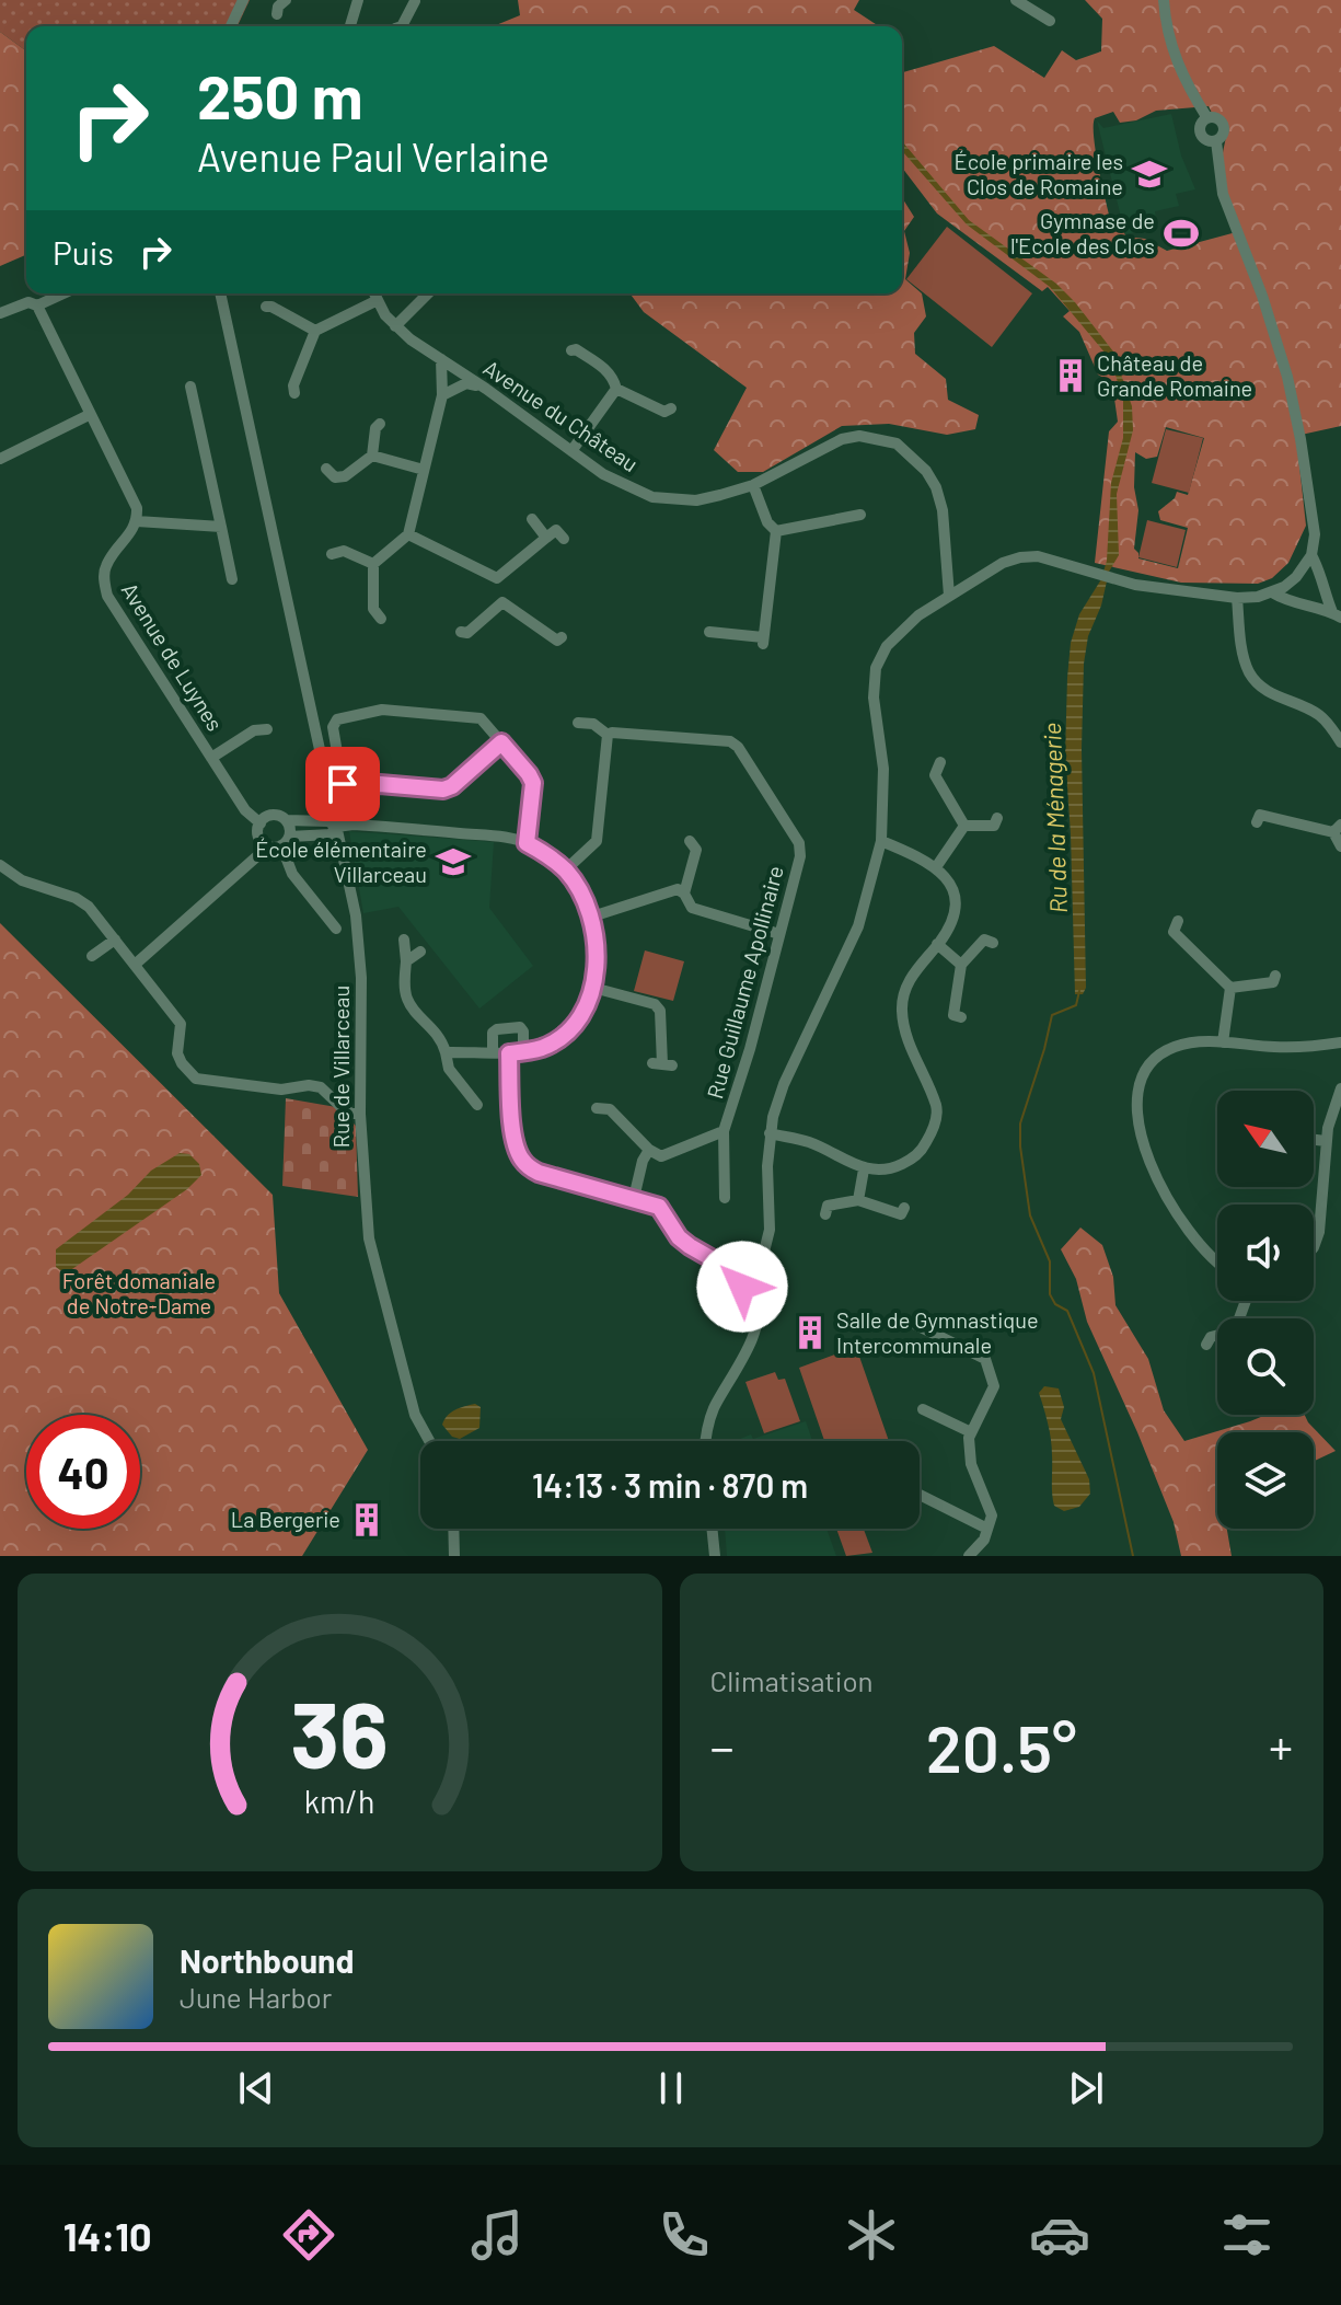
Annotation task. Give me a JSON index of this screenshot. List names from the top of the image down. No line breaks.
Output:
{"streets":{"street":["Avenue du Château","Avenue de Luynes","Rue Guillaume Apollinaire","Rue de Villarceau"]},"water":["Ru de la Ménagerie"],"parks":["Forêt domaniale de Notre-Dame"],"places":{"school or university":["École primaire les Clos de Romaine","École élémentaire Villarceau"],"sports":["Gymnase de l'Ecole des Clos"],"building":["Château de Grande Romaine","Salle de Gymnastique Intercommunale","La Bergerie"]},"north":"top left","page":{"turn":["250 m","Avenue Paul Verlaine"],"then":"Puis","limit":"40","trip":"14:13 · 3 min · 870 m","tile":"Climatisation","heat":["−","20.5°","+"],"song":["Northbound","June Harbor"],"tabs":"14:10","gauge":["36","km/h"]}}
